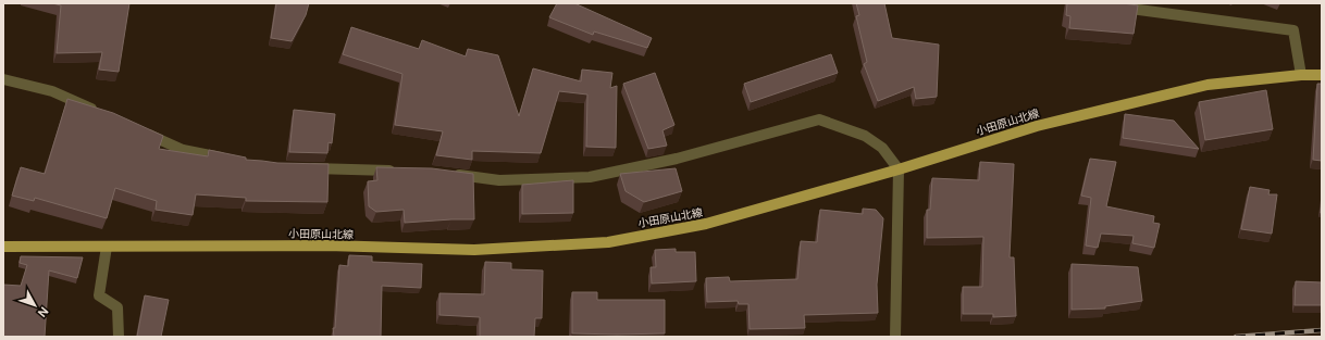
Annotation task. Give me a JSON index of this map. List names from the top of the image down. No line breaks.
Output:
{"streets":{"main road":["小田原山北線"]},"north":"bottom right"}
